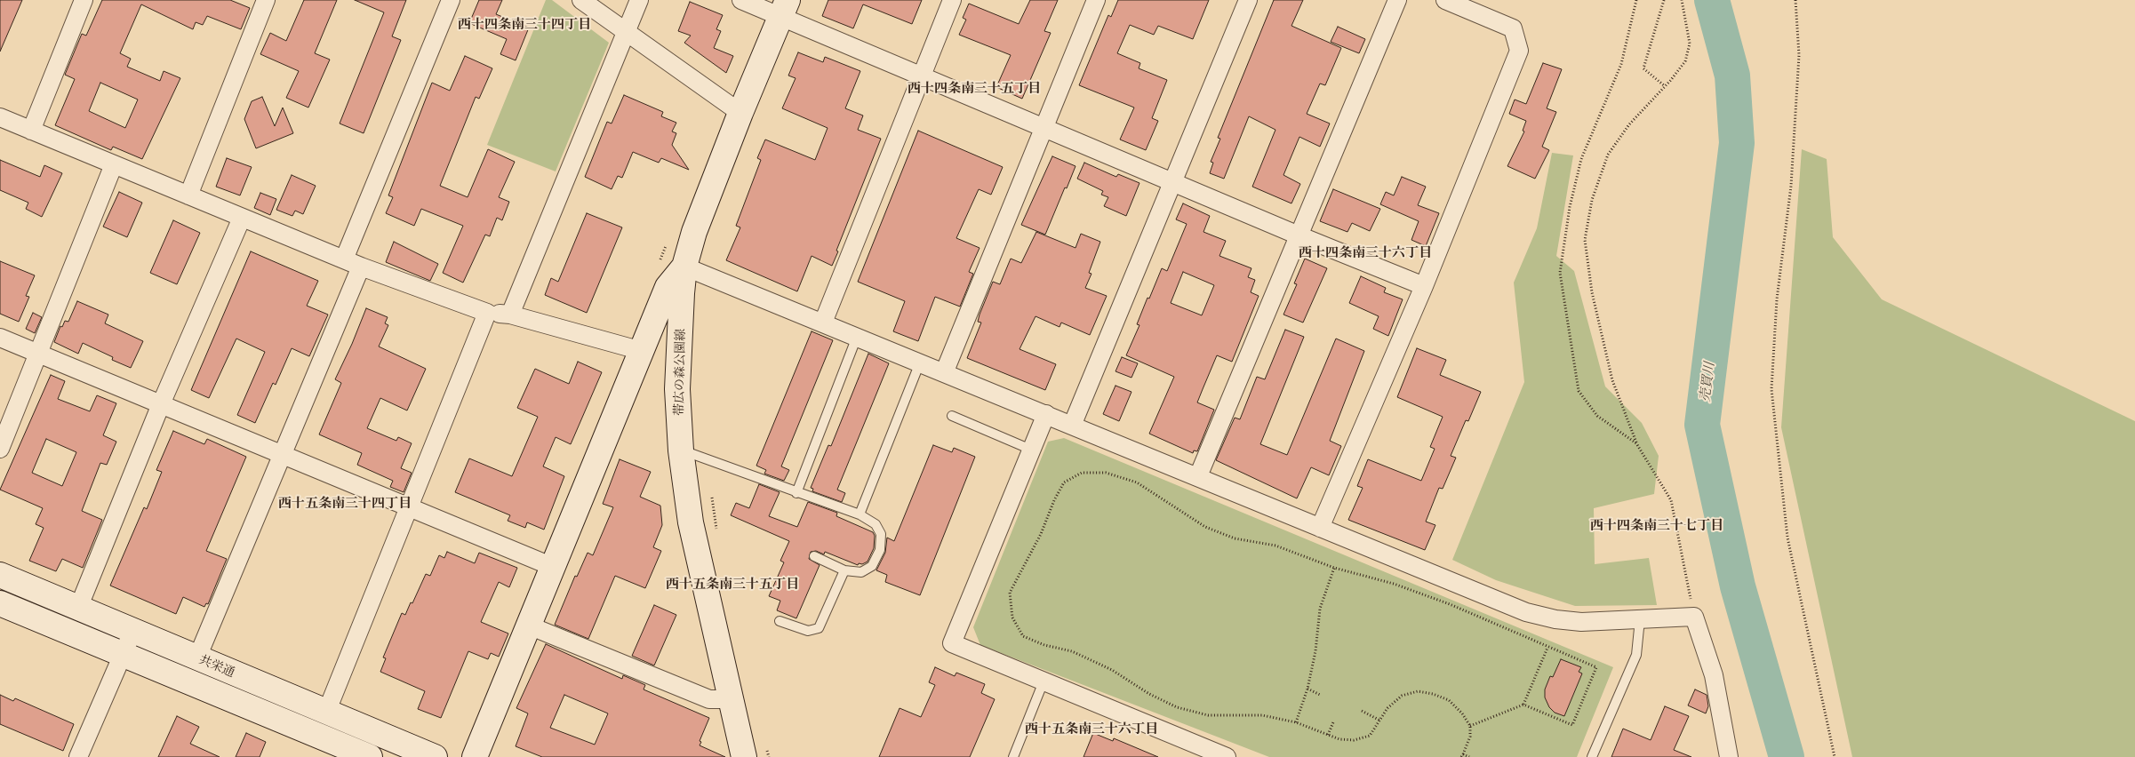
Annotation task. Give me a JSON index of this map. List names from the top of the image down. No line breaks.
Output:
{"streets":{"street":["帯広の森公園線","共栄通"]},"districts":["西十四条南三十四丁目","西十四条南三十五丁目","西十四条南三十六丁目","西十五条南三十四丁目","西十四条南三十七丁目","西十五条南三十五丁目","西十五条南三十六丁目"],"water":["売買川"]}
